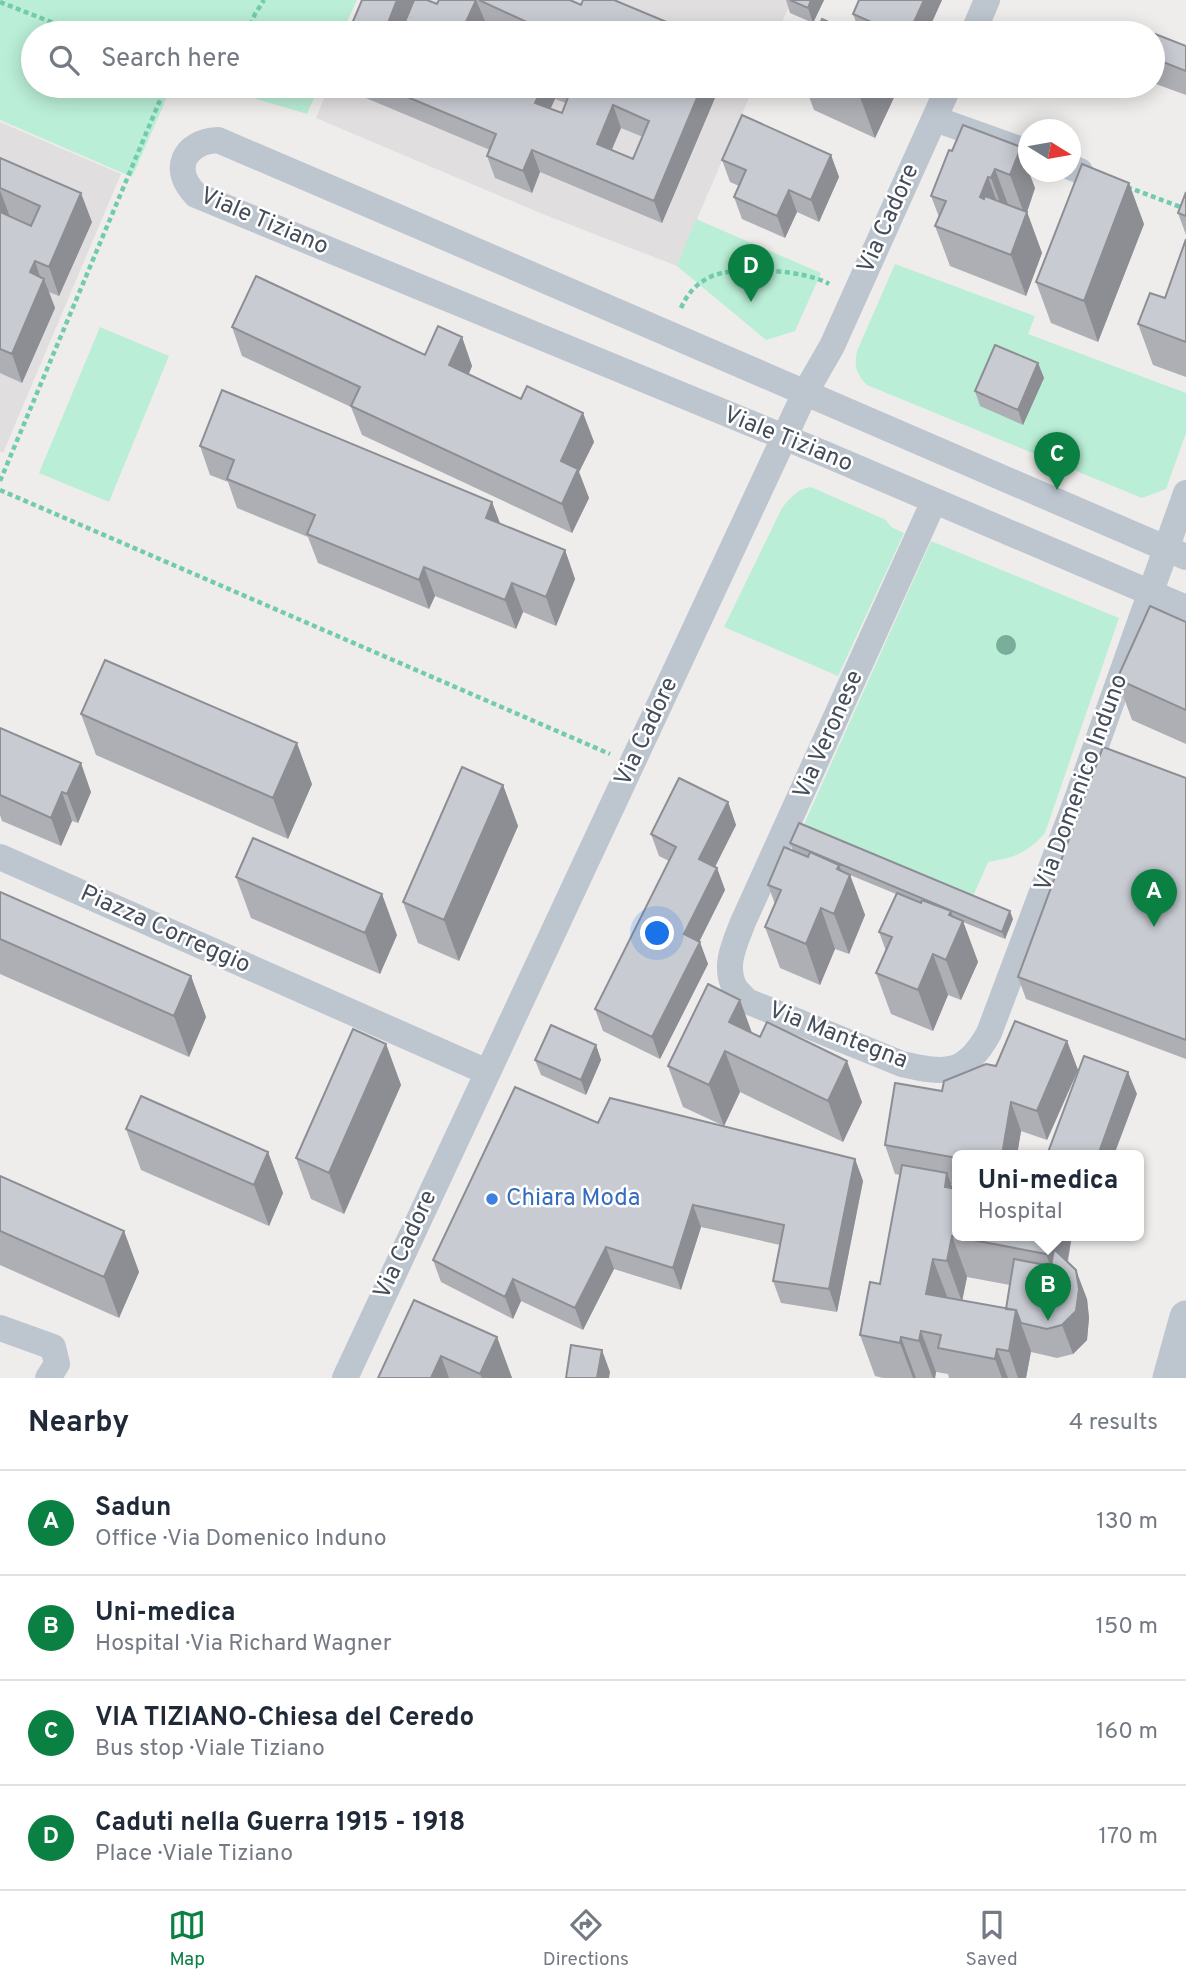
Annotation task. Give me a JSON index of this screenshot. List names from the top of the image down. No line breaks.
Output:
{"streets":{"street":["Via Cadore","Viale Tiziano","Via Veronese","Via Domenico Induno","Piazza Correggio","Via Mantegna"]},"crossings":[["Via Cadore","Viale Tiziano"],["Via Cadore","Piazza Correggio"],["Viale Tiziano","Via Veronese"],["Viale Tiziano","Via Domenico Induno"],["Via Veronese","Via Mantegna"],["Via Domenico Induno","Via Mantegna"]],"places":["Chiara Moda"],"north":"right","page":{"search":"Search here","pins":["D","C","A","B"],"popup":["Uni-medica","Hospital"],"heading":["Nearby","4 results"],"list":[{"mark":"A","name":"Sadun","note":"Office · Via Domenico Induno","value":"130 m"},{"mark":"B","name":"Uni-medica","note":"Hospital · Via Richard Wagner","value":"150 m"},{"mark":"C","name":"VIA TIZIANO-Chiesa del Ceredo","note":"Bus stop · Viale Tiziano","value":"160 m"},{"mark":"D","name":"Caduti nella Guerra 1915 - 1918","note":"Place · Viale Tiziano","value":"170 m"}],"nav":["Map","Directions","Saved"]}}
